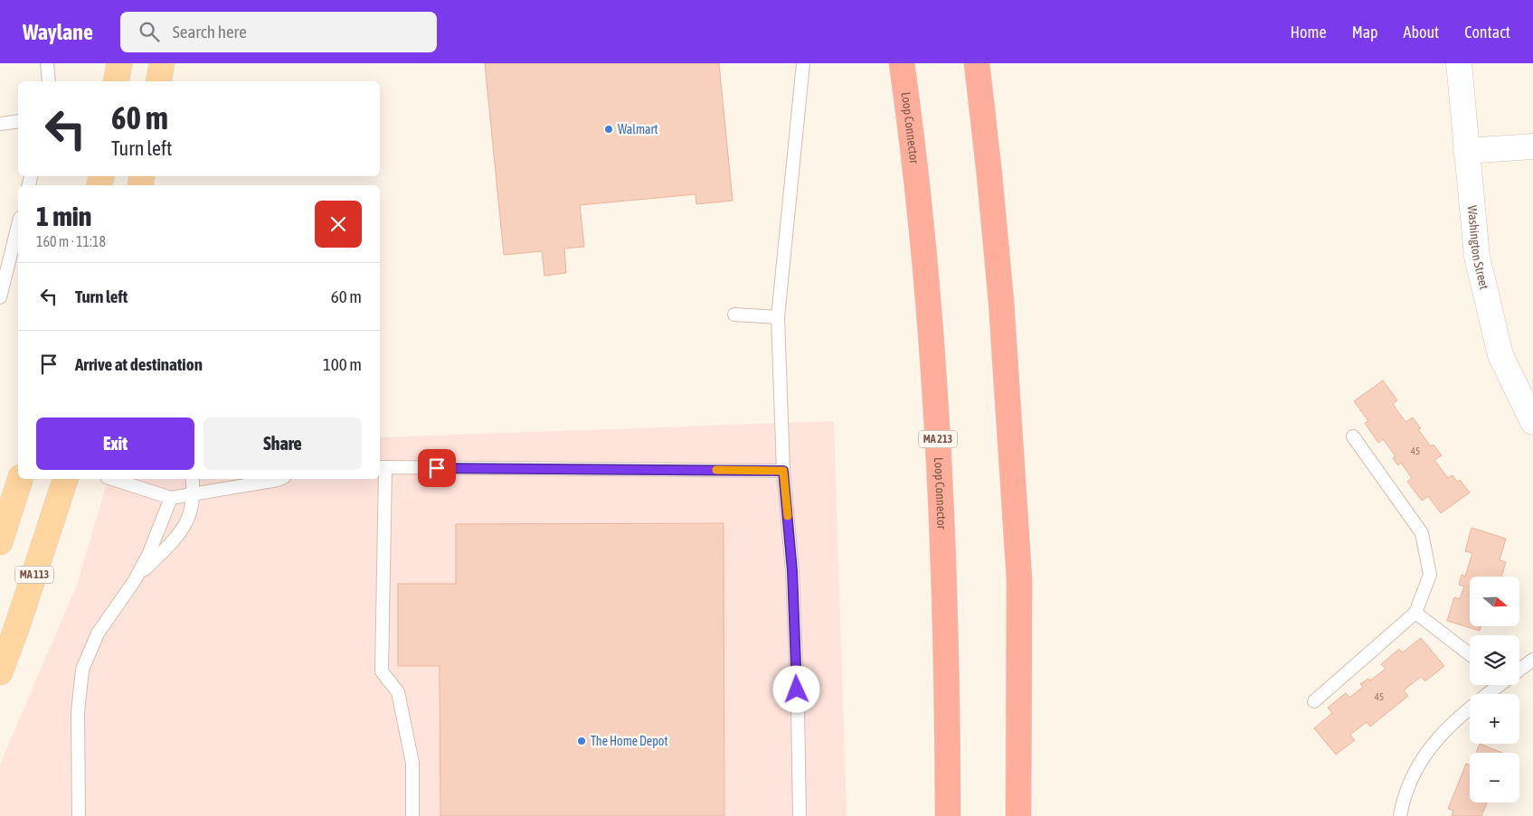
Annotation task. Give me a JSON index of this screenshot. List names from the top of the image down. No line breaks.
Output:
{"streets":{"highway":["Loop Connector","MA 213"],"main road":["MA 113"],"street":["Washington Street"]},"places":["Walmart","The Home Depot"],"house_numbers":["45","45"],"north":"right","page":{"header":"Waylane","search":"Search here","nav":["Home","Map","About","Contact"],"turn":["60 m","Turn left"],"heading":["1 min","160 m · 11:18"],"list":[{"name":"Turn left","value":"60 m"},{"name":"Arrive at destination","value":"100 m"}],"buttons":["Exit","Share"],"map_buttons":["+","−"]}}
